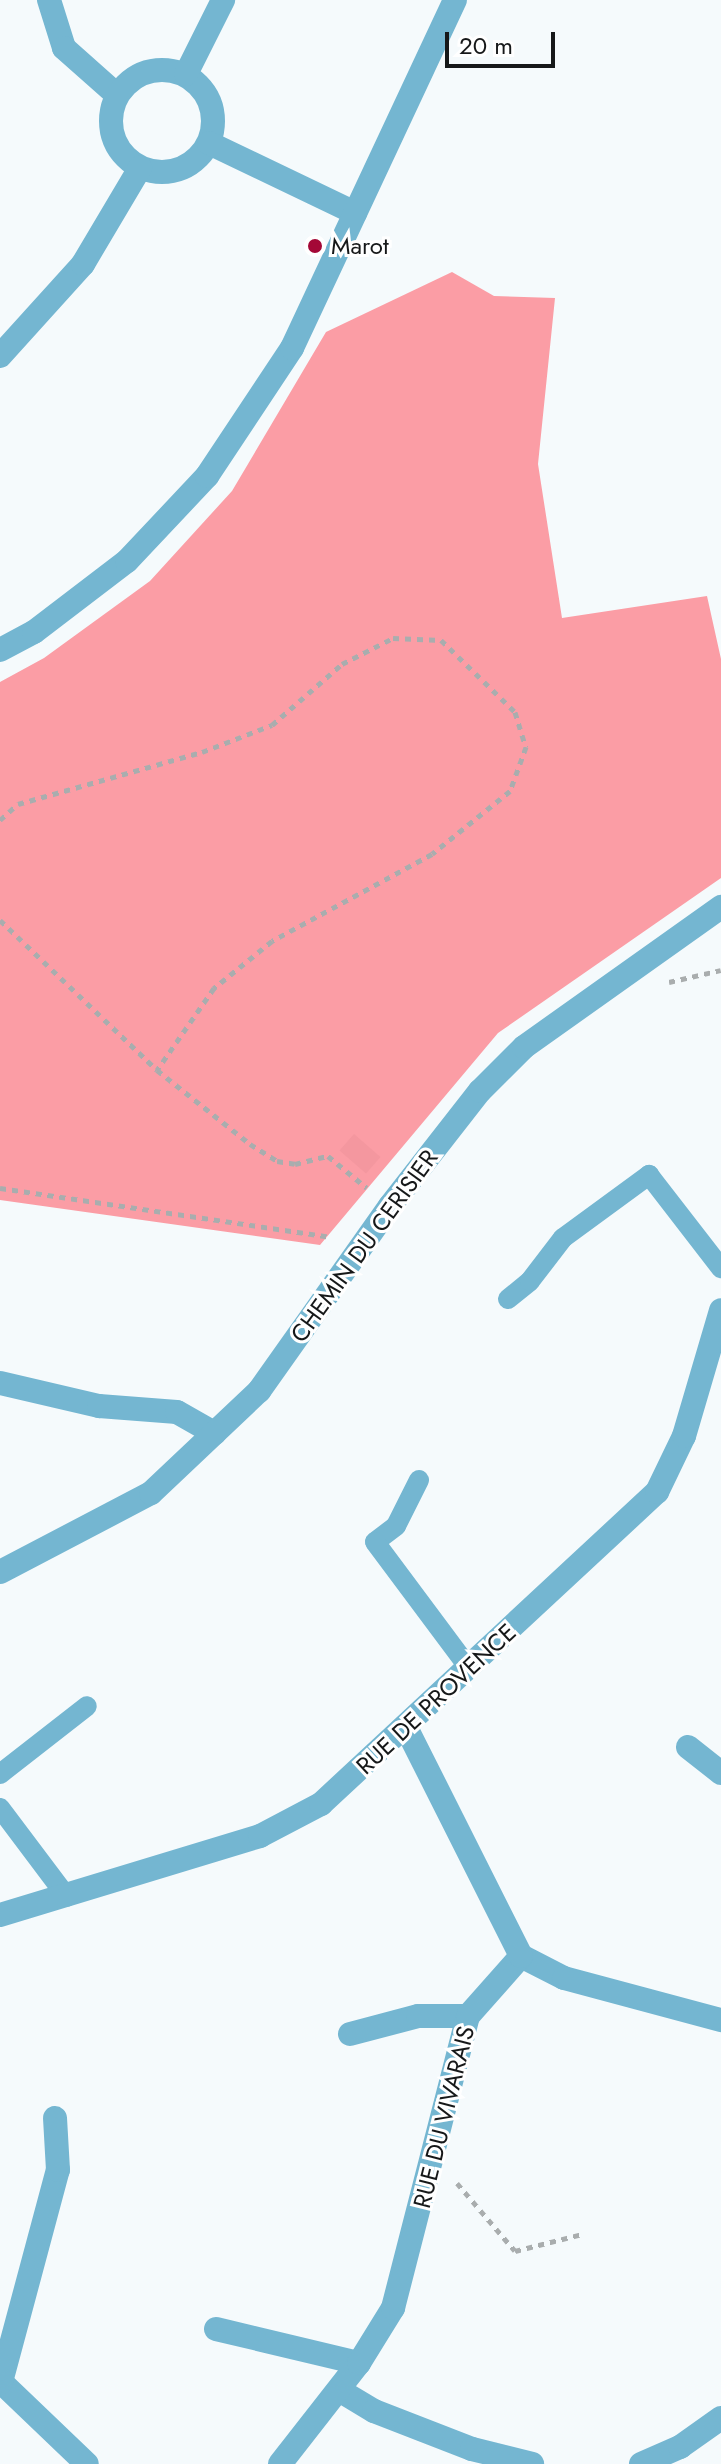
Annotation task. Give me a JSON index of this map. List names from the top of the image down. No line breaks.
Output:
{"streets":{"street":["CHEMIN DU CERISIER","RUE DE PROVENCE","RUE DU VIVARAIS"]},"places":["Marot"],"scale_bar":"20 m"}
